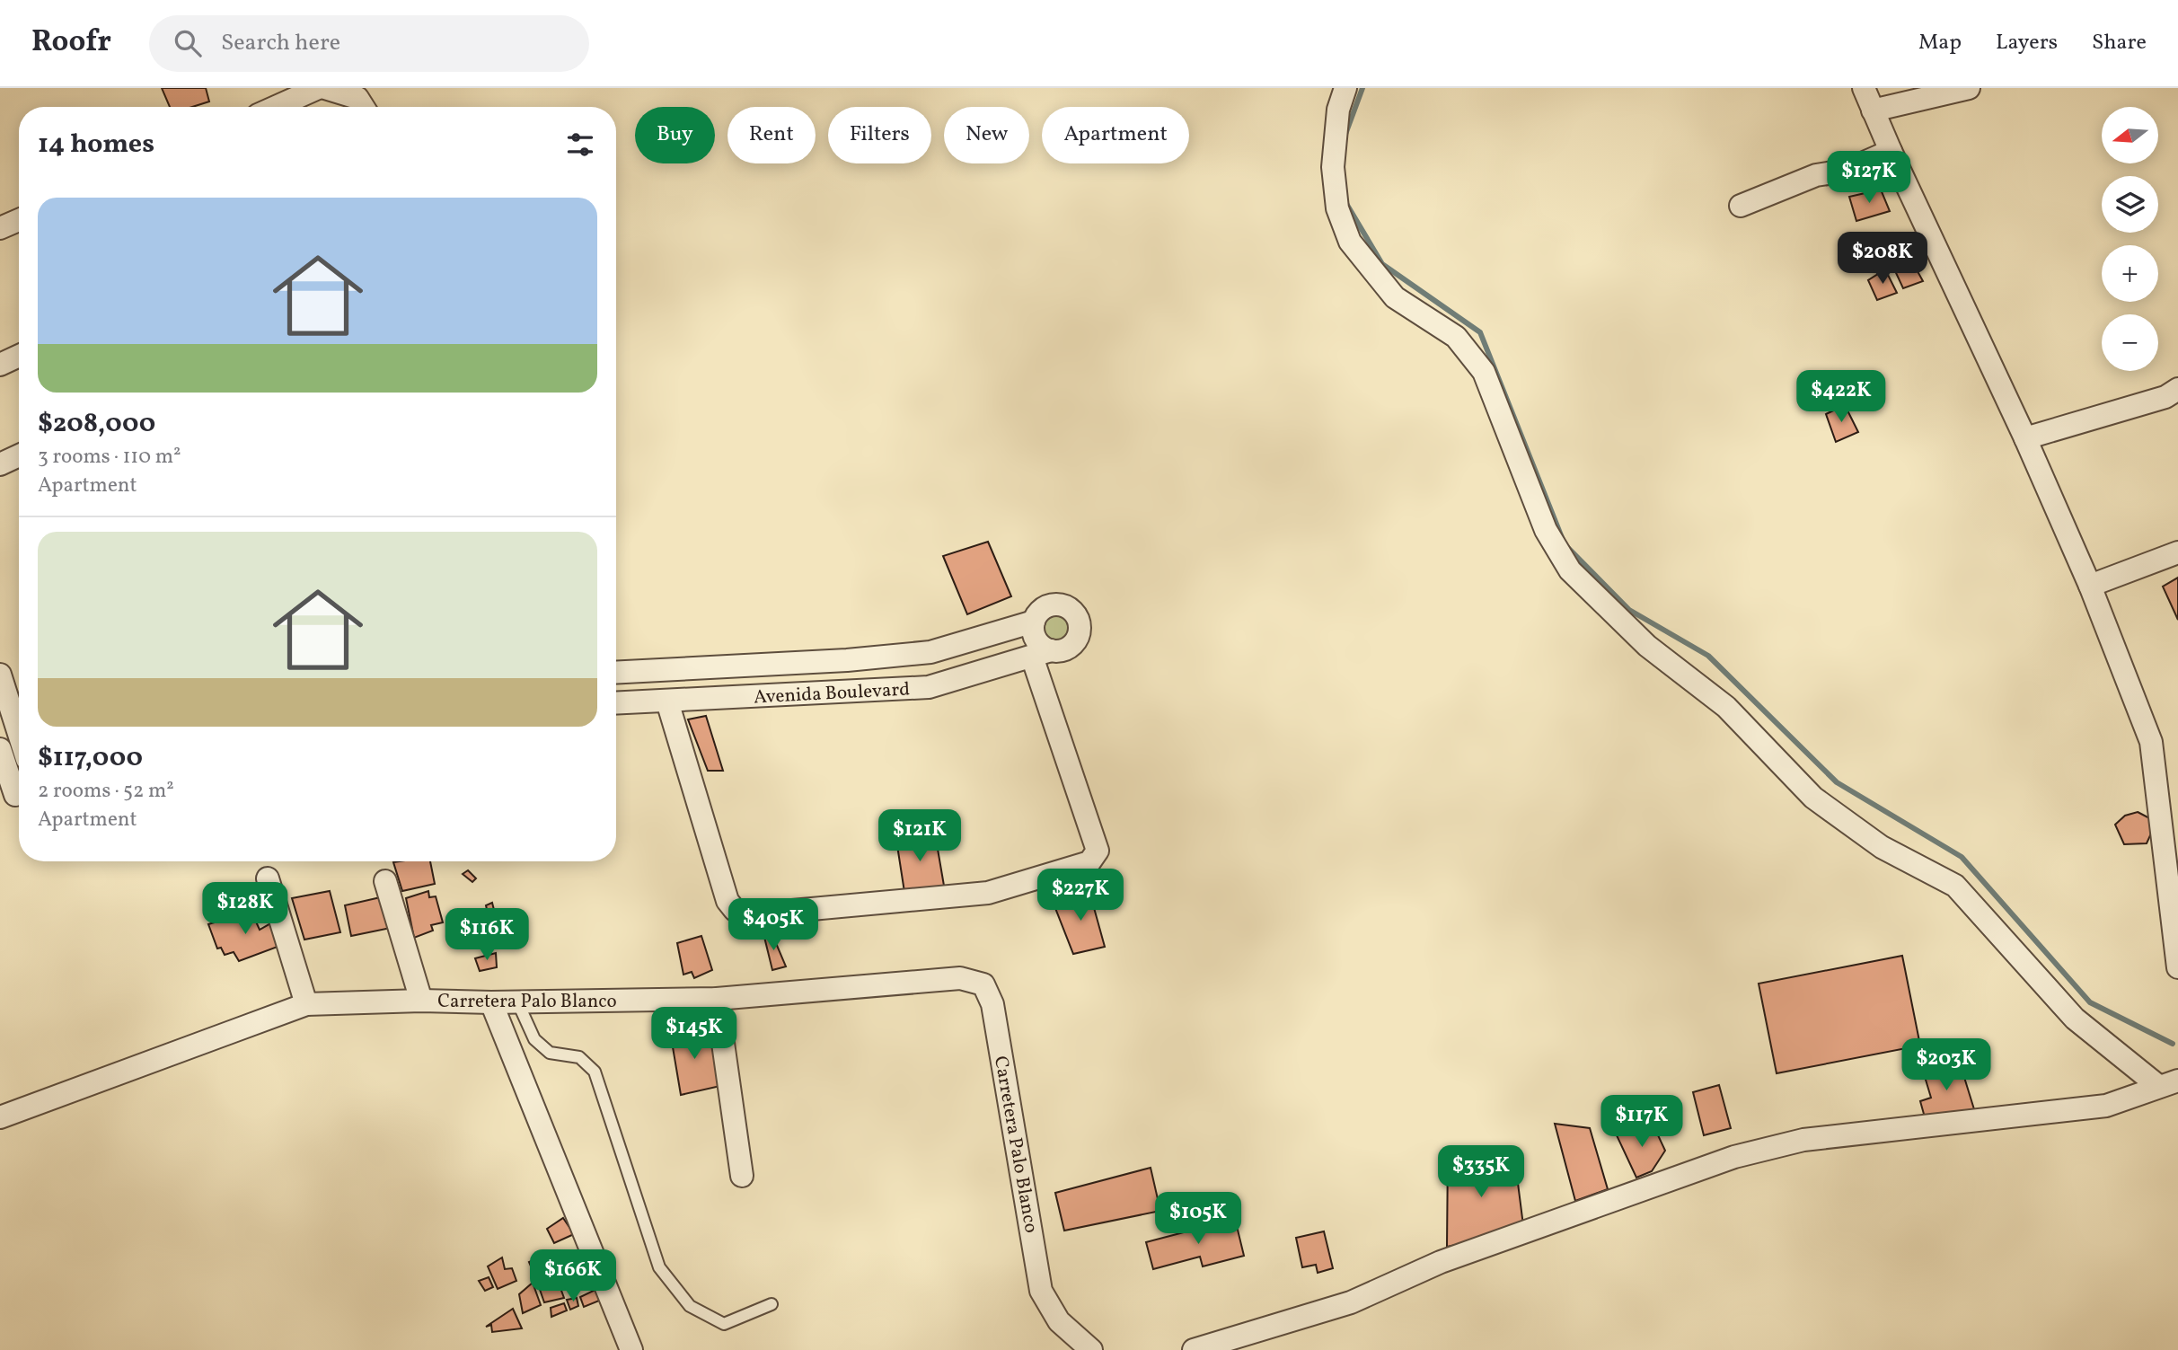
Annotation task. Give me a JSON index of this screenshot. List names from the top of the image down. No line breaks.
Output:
{"streets":{"street":["Avenida Boulevard","Carretera Palo Blanco"]},"north":"left","page":{"header":"Roofr","search":"Search here","nav":["Map","Layers","Share"],"map_buttons":["+","−"],"chip":["Buy","Rent","Filters","New","Apartment"],"heading":"14 homes","price":["$127K","$208K","$422K","$121K","$227K","$128K","$405K","$116K","$145K","$203K","$117K","$335K","$105K","$166K"],"list":[{"name":"$208,000","note":"3 rooms · 110 m² · Apartment"},{"name":"$117,000","note":"2 rooms · 52 m² · Apartment"}]}}
